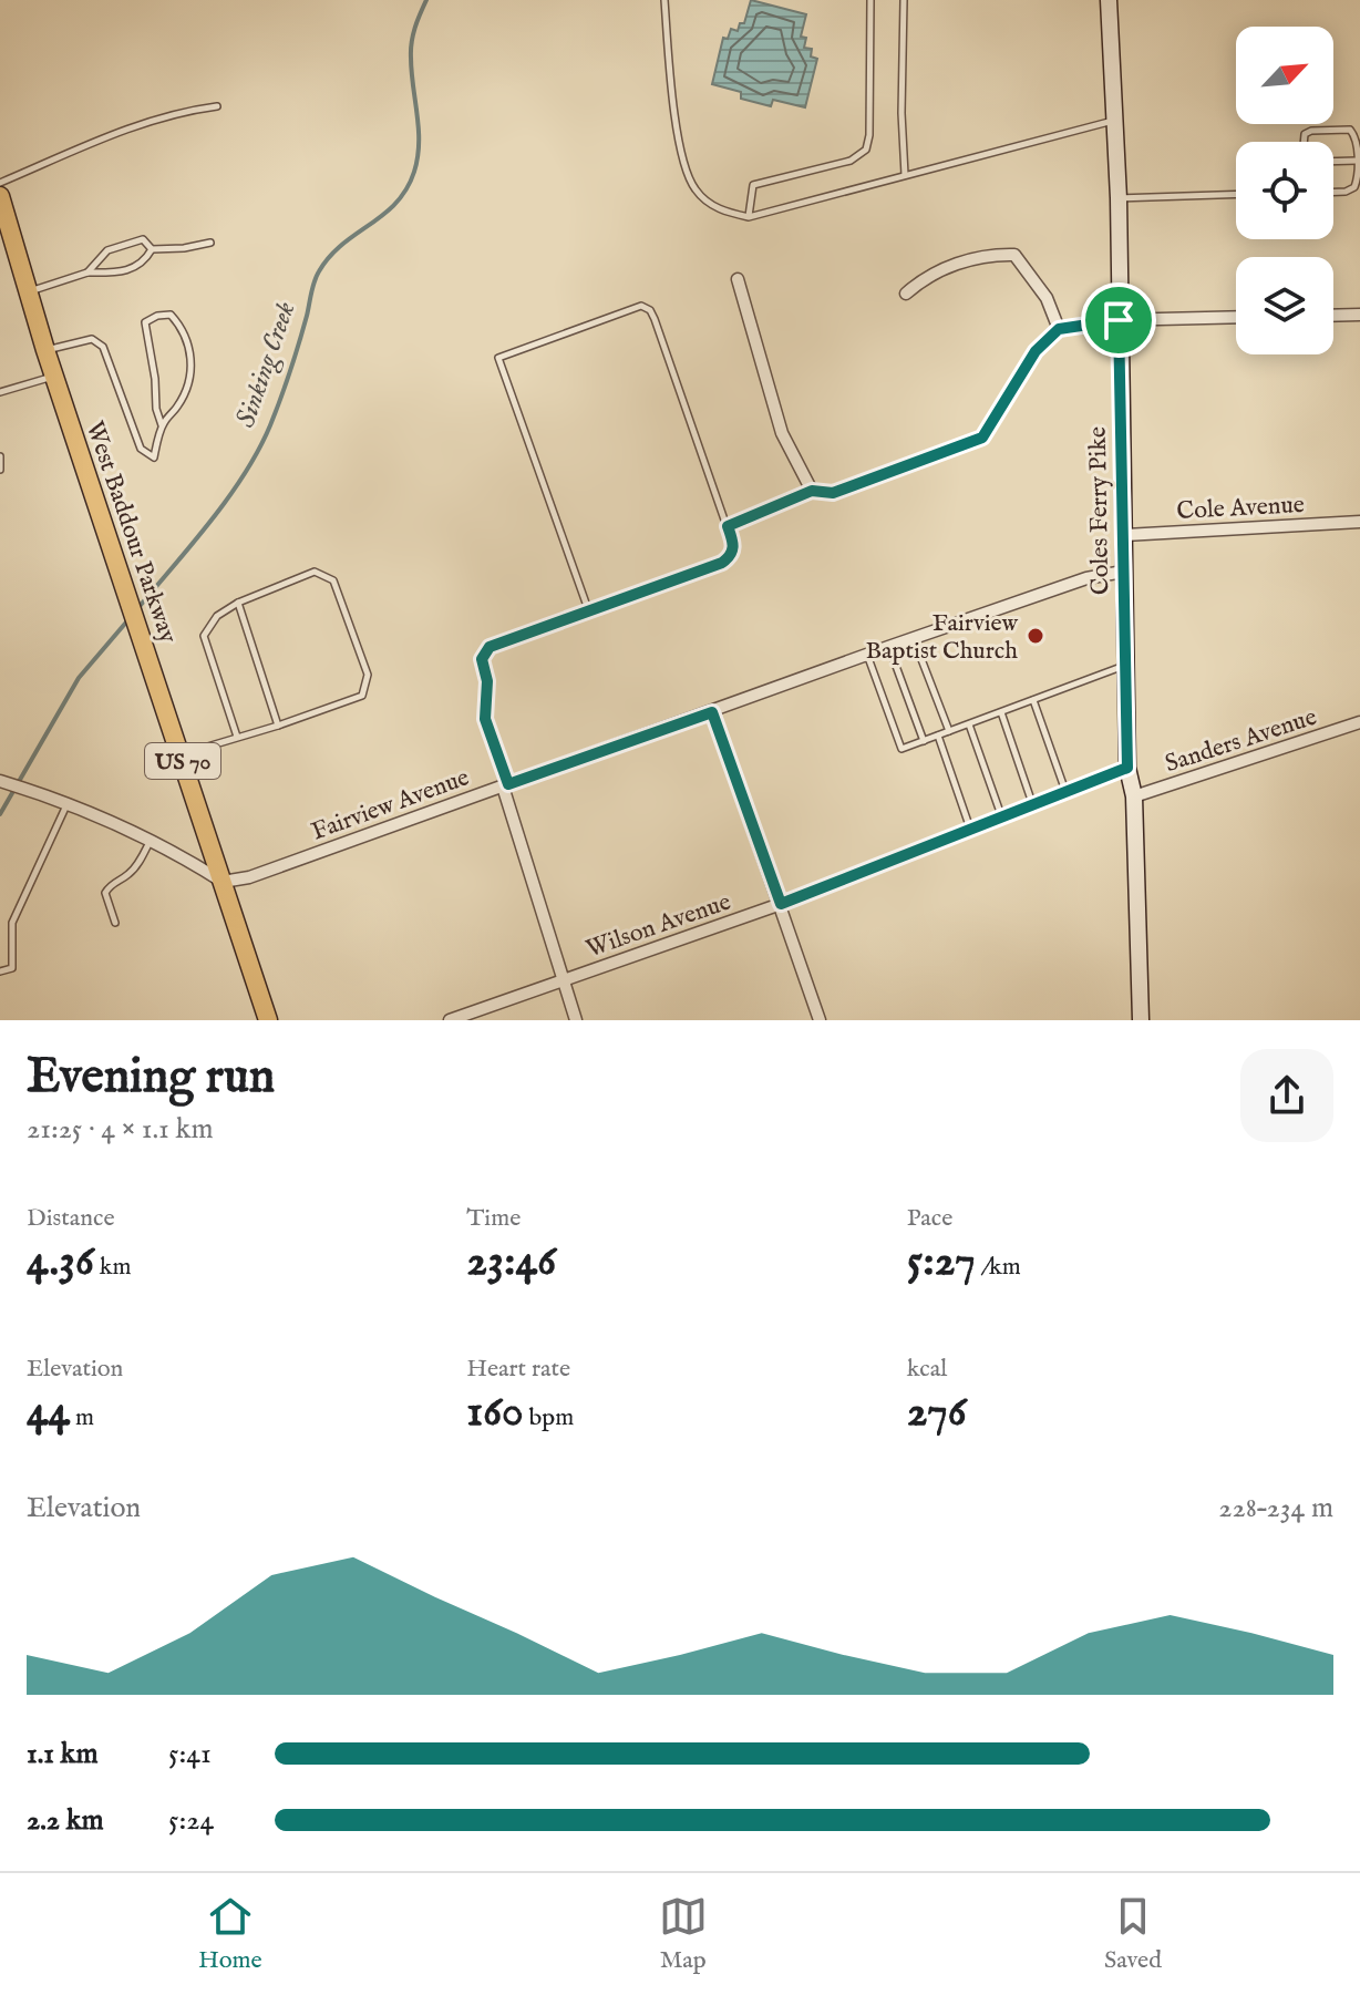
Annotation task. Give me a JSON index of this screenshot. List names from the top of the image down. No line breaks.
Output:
{"streets":{"main road":["West Baddour Parkway","US 70"],"street":["Cole Avenue","Coles Ferry Pike","Sanders Avenue","Fairview Avenue","Wilson Avenue"]},"crossings":[["Cole Avenue","Coles Ferry Pike"],["Coles Ferry Pike","Sanders Avenue"],["Coles Ferry Pike","Fairview Avenue"],["Coles Ferry Pike","Wilson Avenue"],["West Baddour Parkway","US 70"],["West Baddour Parkway","Fairview Avenue"],["US 70","Fairview Avenue"]],"water":["Sinking Creek"],"places":["Fairview Baptist Church"],"north":"top right","page":{"heading":["Evening run","21:25 · 4 × 1.1 km"],"stats":[["Distance","4.36 km"],["Time","23:46"],["Pace","5:27 /km"],["Elevation","44 m"],["Heart rate","160 bpm"],["kcal","276"]],"chart":["Elevation","228–234 m"],"list":[{"name":"1.1 km","note":"5:41"},{"name":"2.2 km","note":"5:24"}],"tabs":["Home","Map","Saved"]}}
